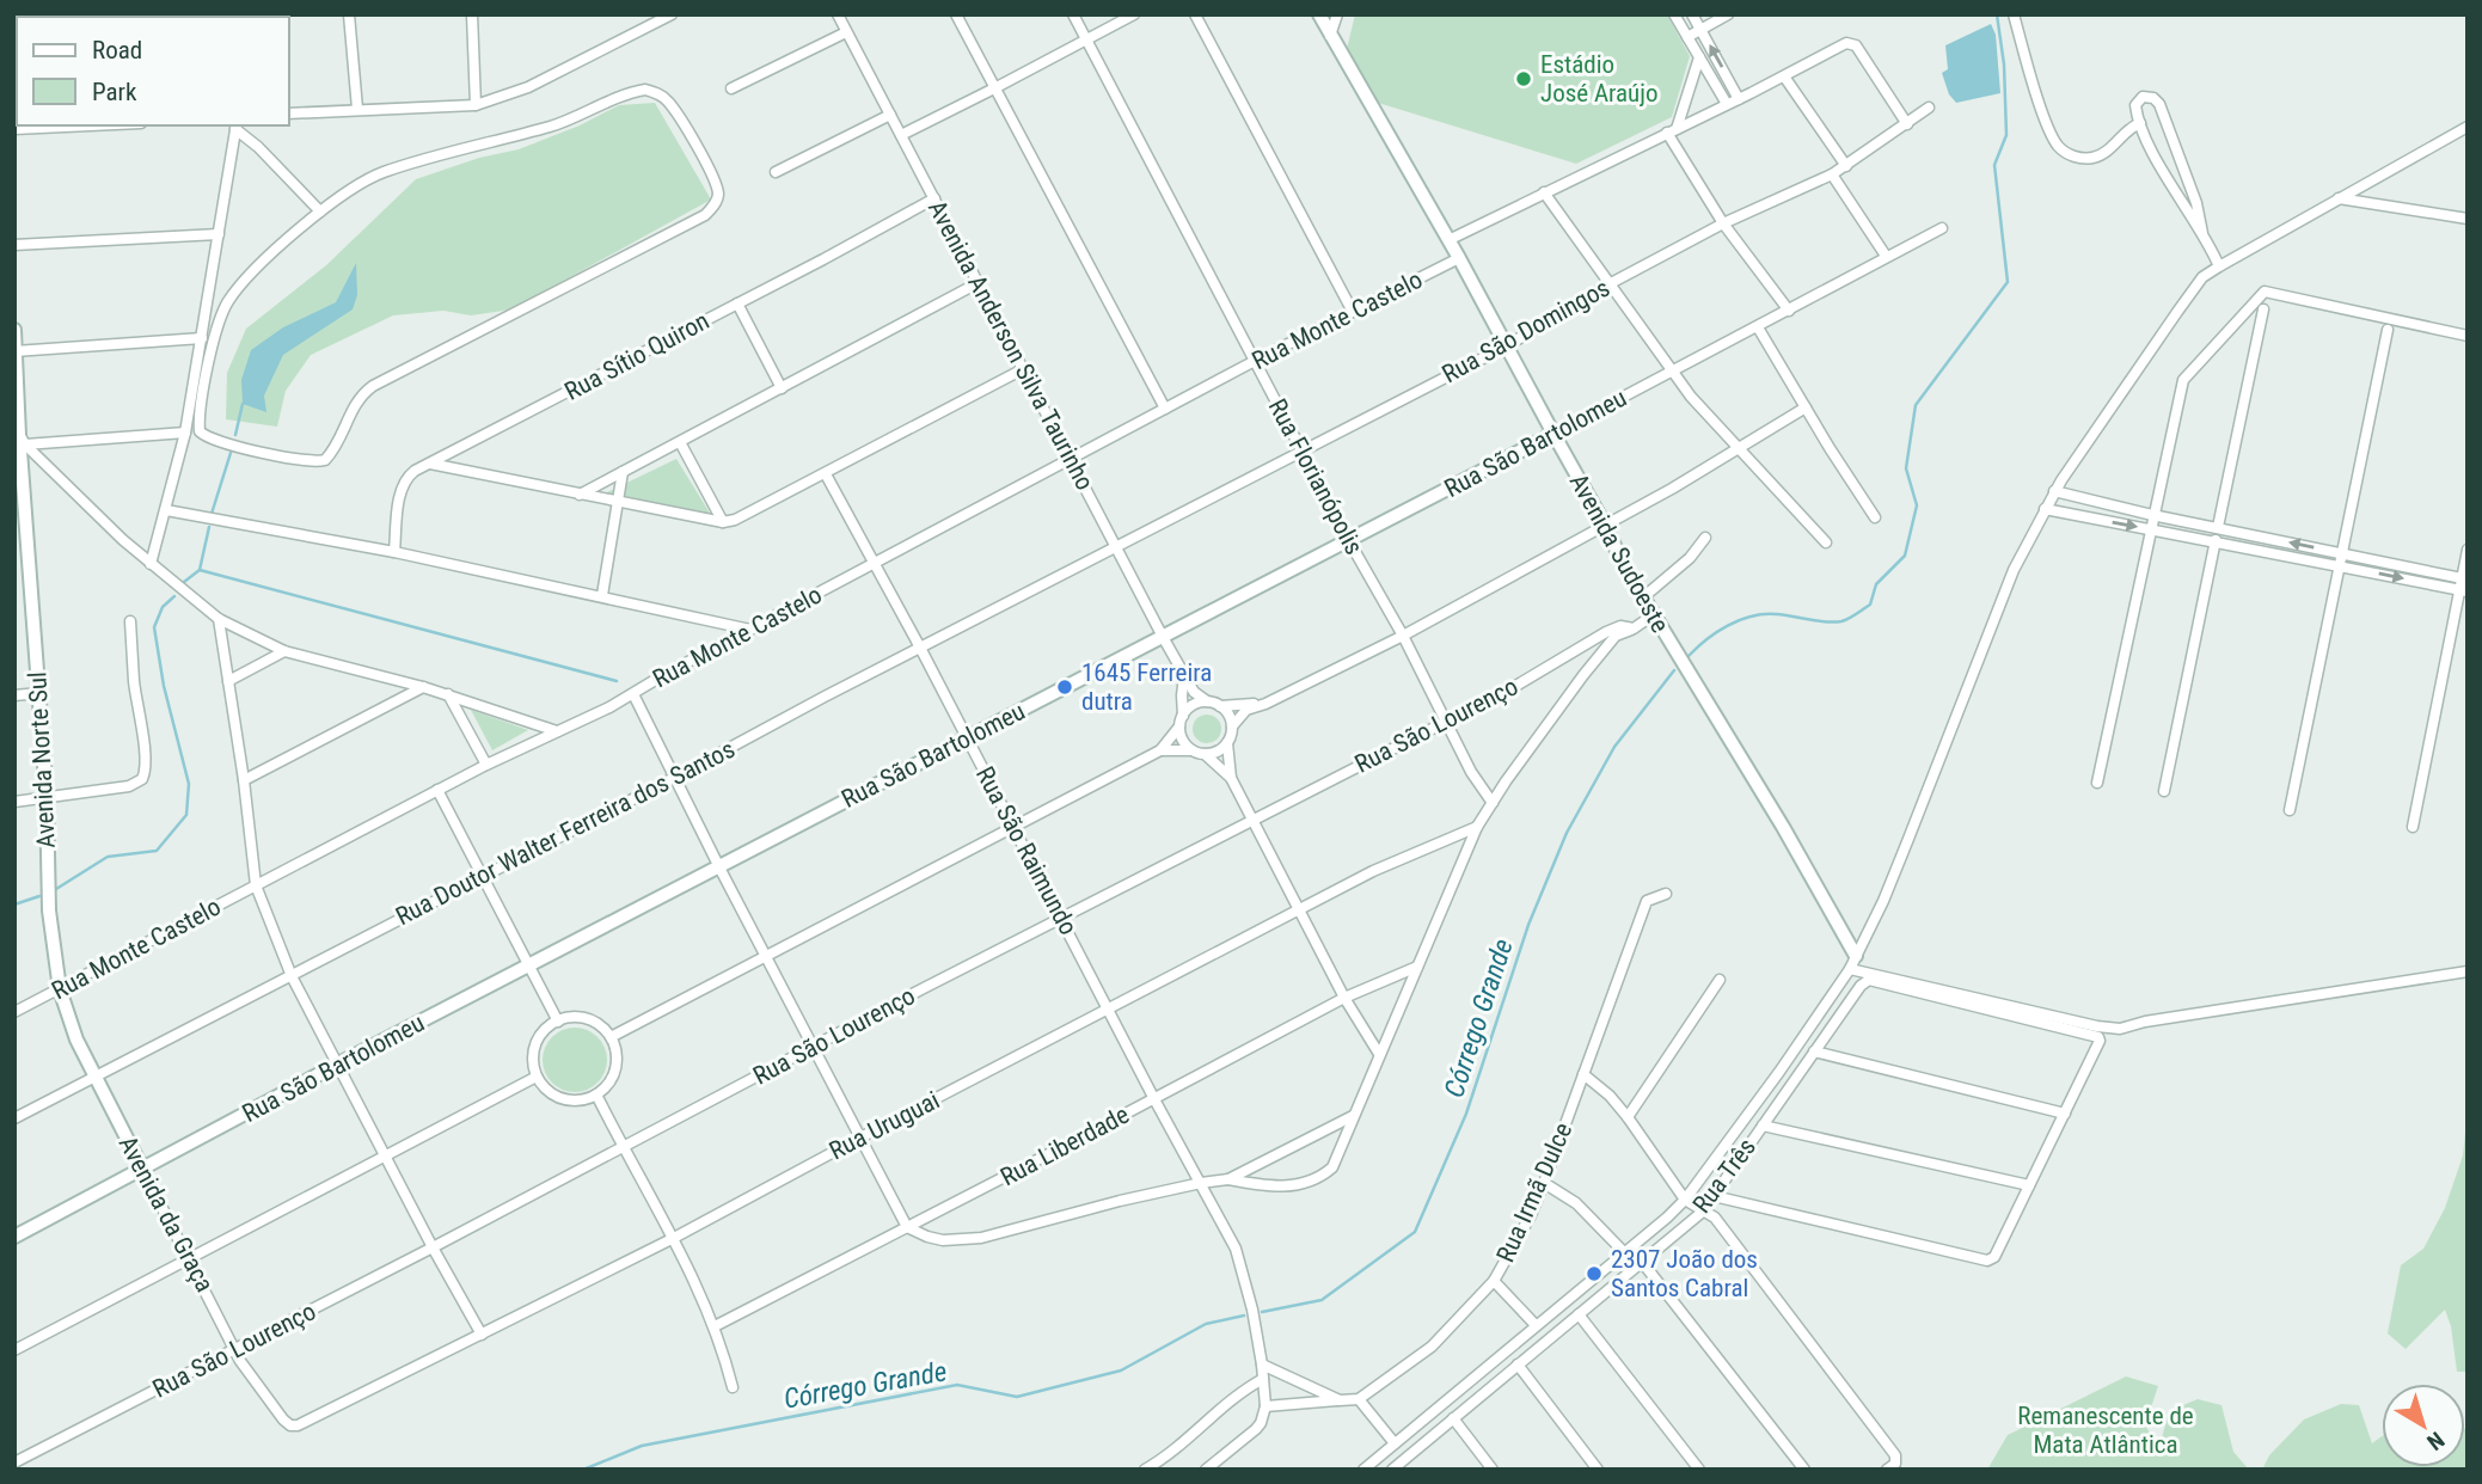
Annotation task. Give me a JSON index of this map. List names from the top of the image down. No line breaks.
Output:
{"streets":{"street":["Rua Monte Castelo","Rua São Domingos","Avenida Anderson Silva Taurinho","Rua Sítio Quiron","Rua São Bartolomeu","Rua Florianópolis","Avenida Sudoeste","Rua São Lourenço","Avenida Norte Sul","Rua Doutor Walter Ferreira dos Santos","Rua São Raimundo","Rua Uruguai","Rua Liberdade","Rua Três","Rua Irmã Dulce","Avenida da Graça"]},"crossings":[["Rua Monte Castelo","Avenida Anderson Silva Taurinho"],["Rua Monte Castelo","Rua Florianópolis"],["Rua Monte Castelo","Avenida Sudoeste"],["Rua Monte Castelo","Avenida Norte Sul"],["Rua Monte Castelo","Rua São Raimundo"],["Rua Monte Castelo","Avenida da Graça"],["Rua São Domingos","Avenida Anderson Silva Taurinho"],["Rua São Domingos","Rua Florianópolis"],["Rua São Domingos","Avenida Sudoeste"],["Rua São Domingos","Rua Doutor Walter Ferreira dos Santos"],["Avenida Anderson Silva Taurinho","Rua Sítio Quiron"],["Avenida Anderson Silva Taurinho","Rua São Bartolomeu"],["Avenida Anderson Silva Taurinho","Rua Doutor Walter Ferreira dos Santos"],["Rua São Bartolomeu","Rua Florianópolis"],["Rua São Bartolomeu","Avenida Sudoeste"],["Rua São Bartolomeu","Rua São Raimundo"],["Rua São Bartolomeu","Avenida da Graça"],["Rua Florianópolis","Rua São Lourenço"],["Avenida Sudoeste","Rua São Lourenço"],["Rua São Lourenço","Rua São Raimundo"],["Rua São Lourenço","Avenida da Graça"],["Avenida Norte Sul","Avenida da Graça"],["Rua Doutor Walter Ferreira dos Santos","Rua São Raimundo"],["Rua Doutor Walter Ferreira dos Santos","Avenida da Graça"],["Rua São Raimundo","Rua Uruguai"],["Rua São Raimundo","Rua Liberdade"],["Rua Uruguai","Avenida da Graça"]],"water":["Córrego Grande"],"parks":["Remanescente de Mata Atlântica"],"places":["Estádio José Araújo","1645 Ferreira dutra","2307 João dos Santos Cabral"],"legend":["Road","Park"],"north":"bottom right"}
